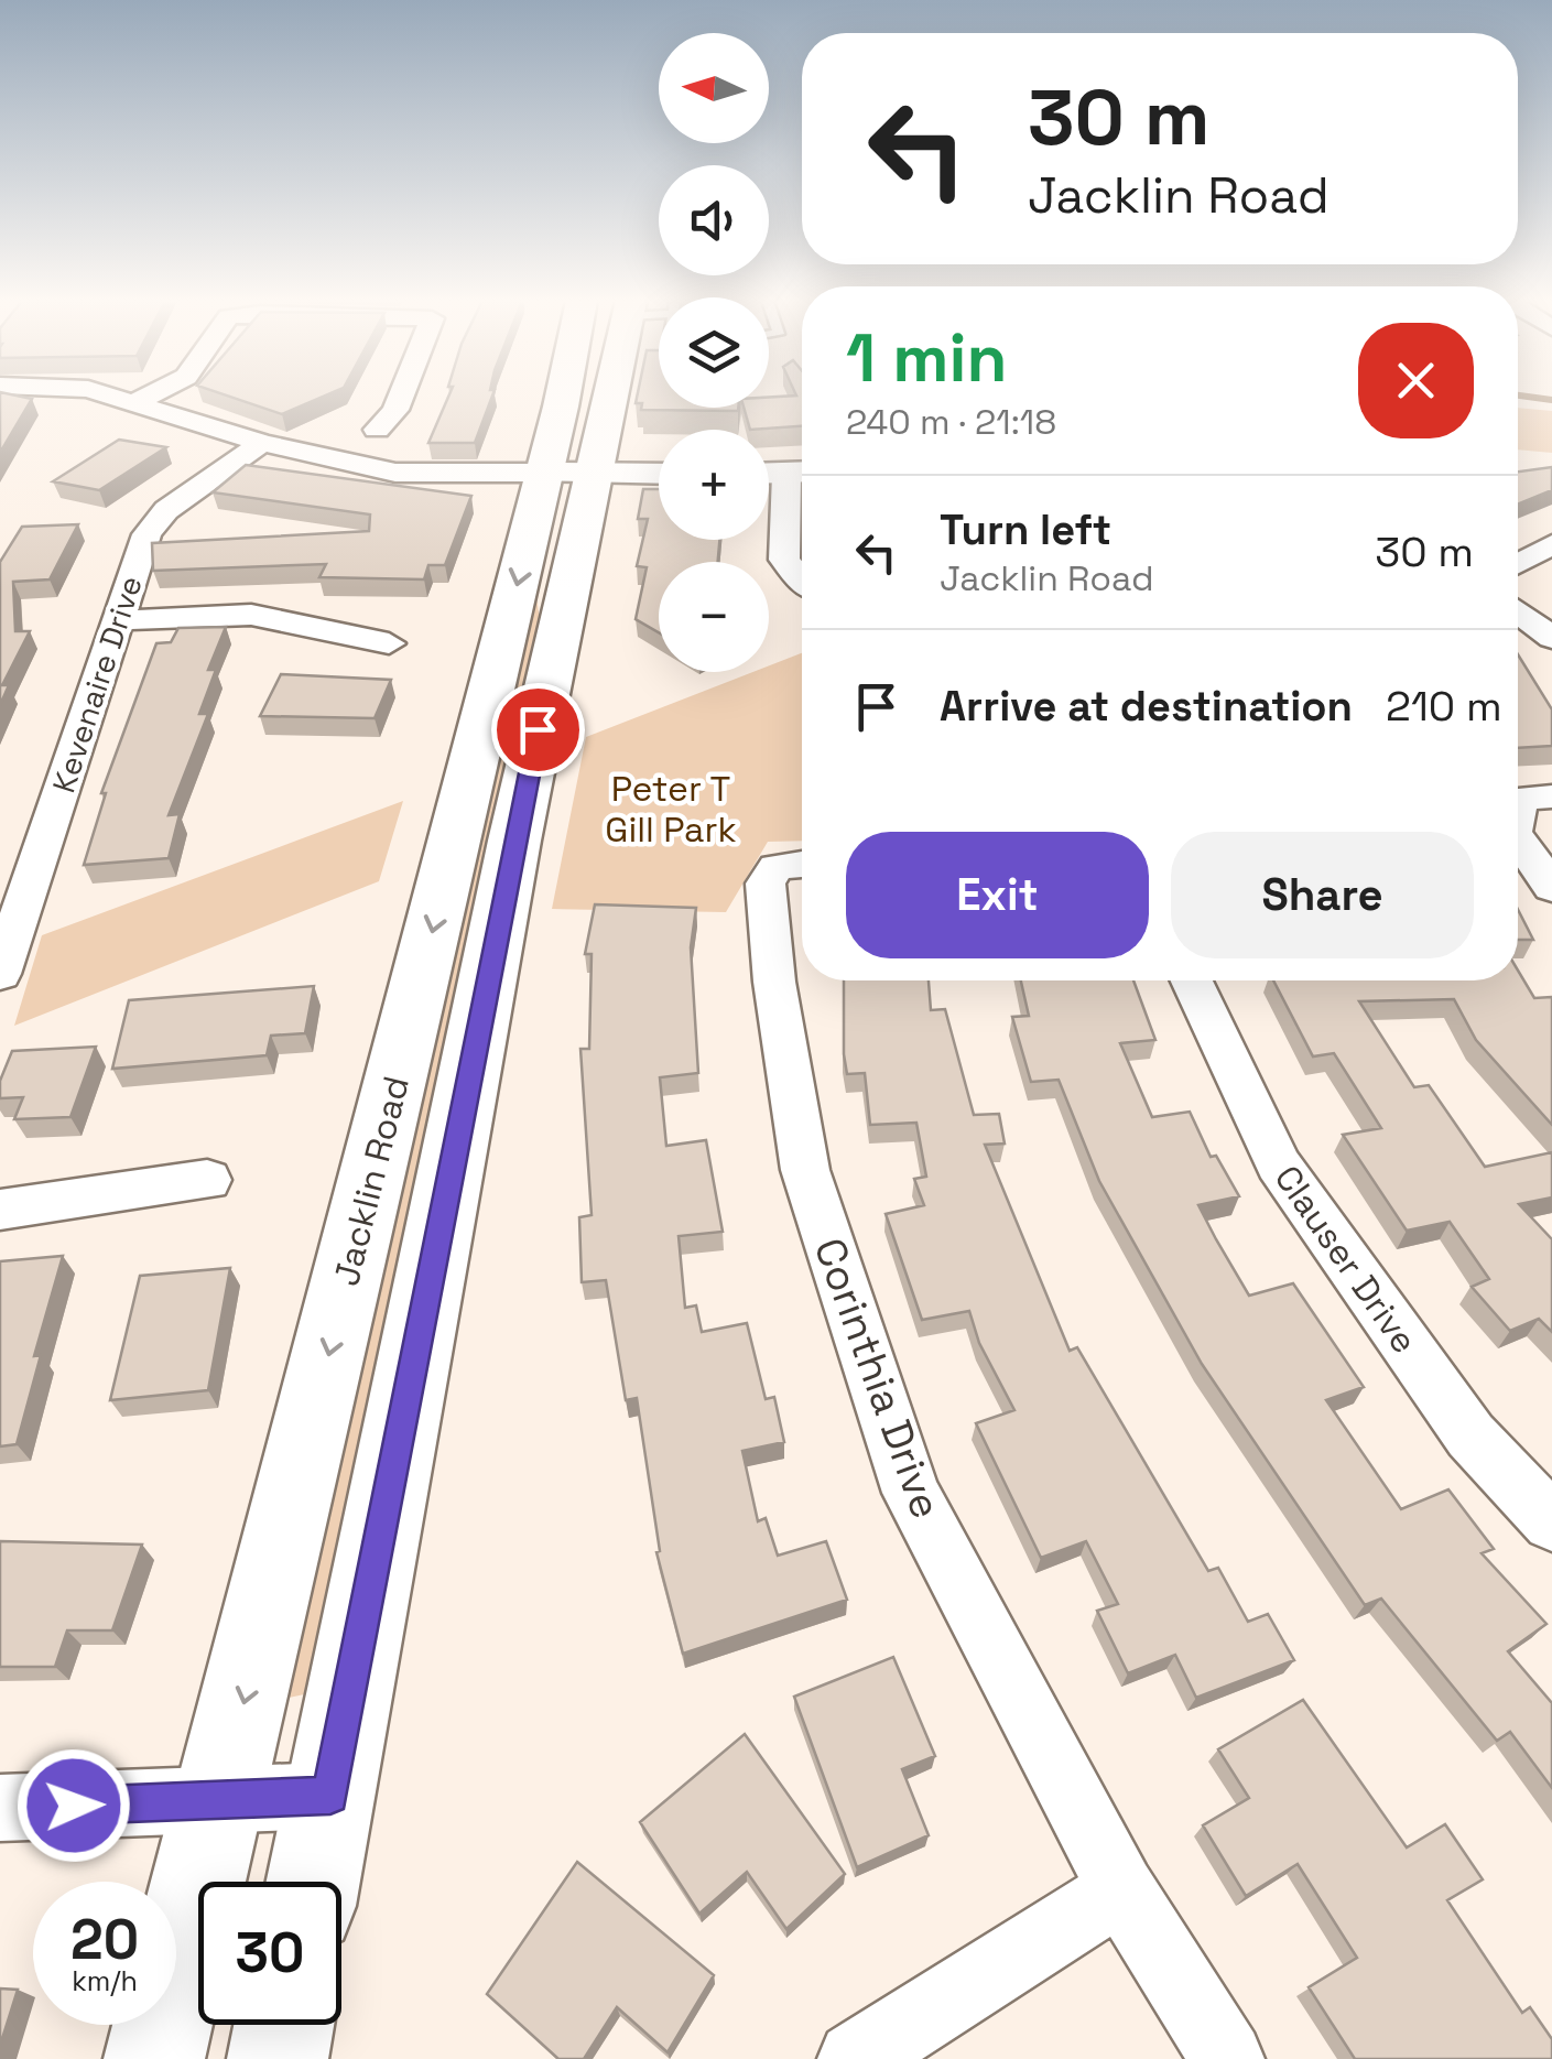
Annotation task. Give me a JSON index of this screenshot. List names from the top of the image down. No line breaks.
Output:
{"streets":{"main road":["Jacklin Road"],"street":["Kevenaire Drive","Clauser Drive","Corinthia Drive"]},"parks":["Peter T Gill Park"],"north":"left","page":{"map_buttons":["+","−"],"turn":["30 m","Jacklin Road"],"heading":["1 min","240 m · 21:18"],"list":[{"name":"Turn left","note":"Jacklin Road","value":"30 m"},{"name":"Arrive at destination","value":"210 m"}],"buttons":["Exit","Share"],"speed":"20 km/h","limit":"30"}}
